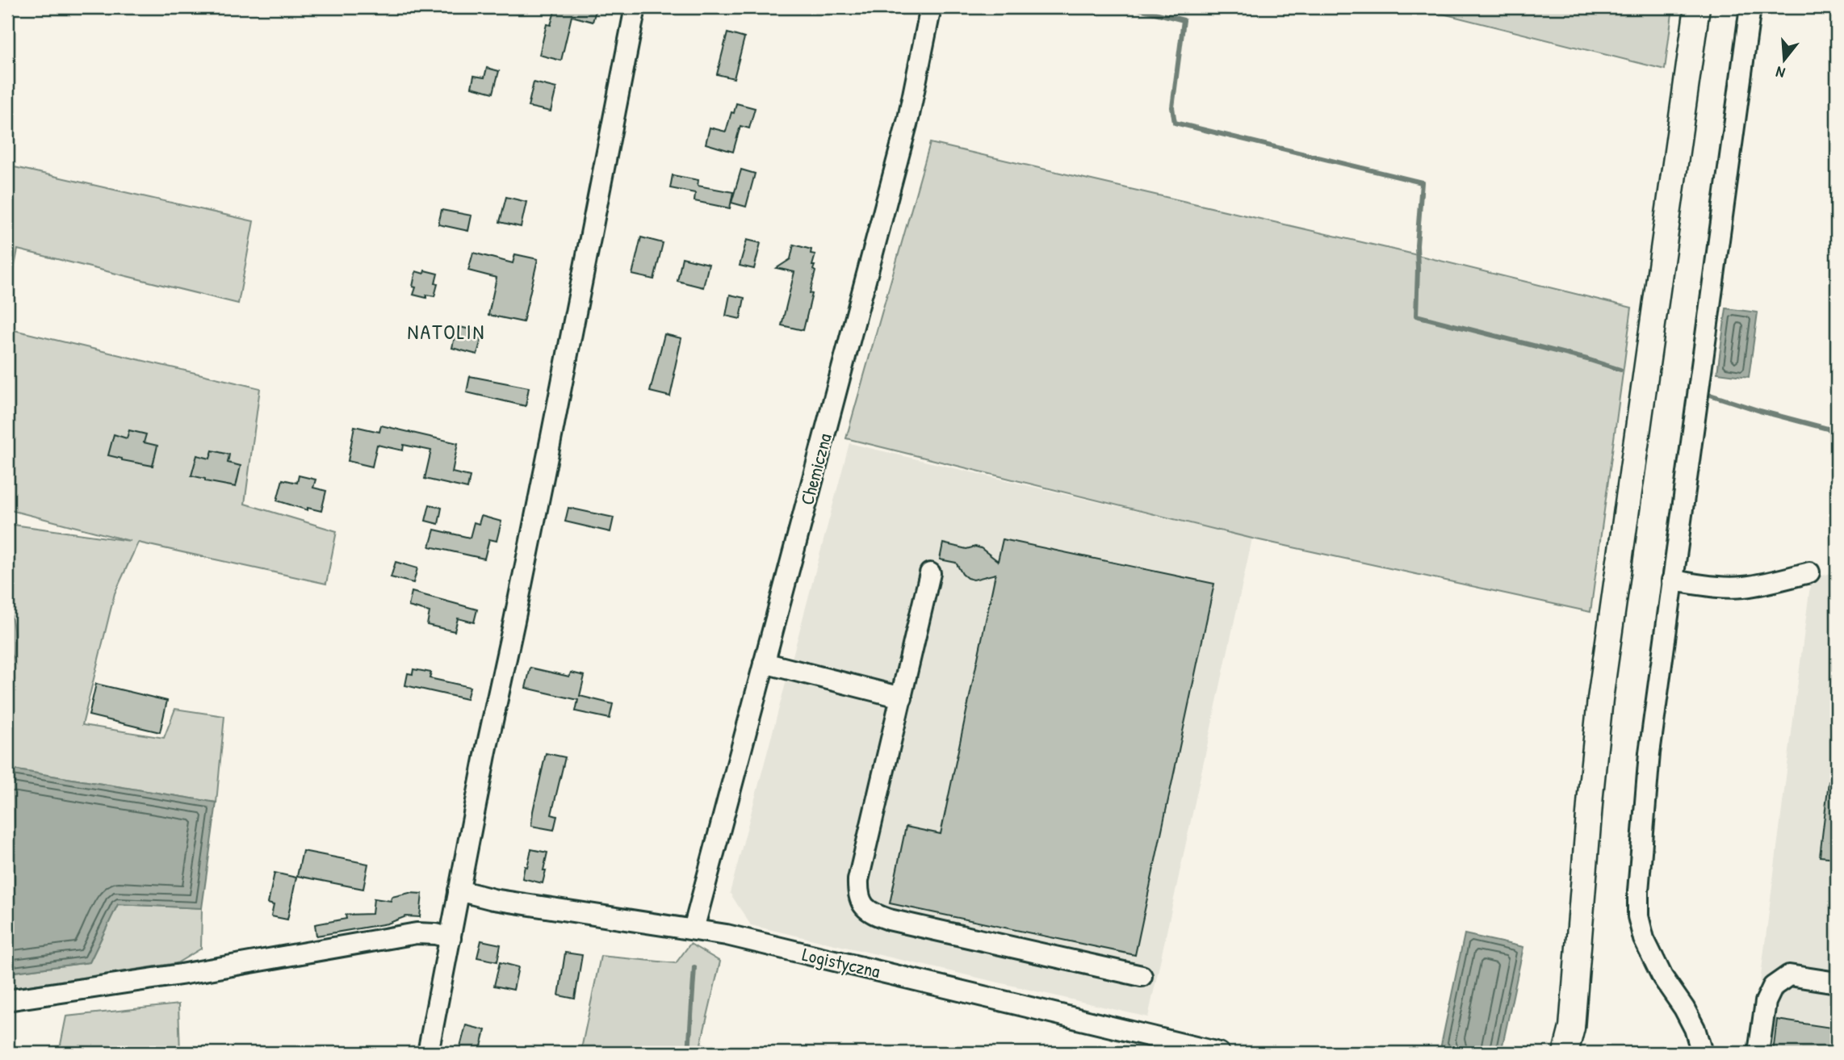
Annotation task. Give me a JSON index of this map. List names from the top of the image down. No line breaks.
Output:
{"streets":{"street":["Chemiczna","Logistyczna"]},"crossings":[["Chemiczna","Logistyczna"]],"districts":["NATOLIN"],"north":"bottom"}
